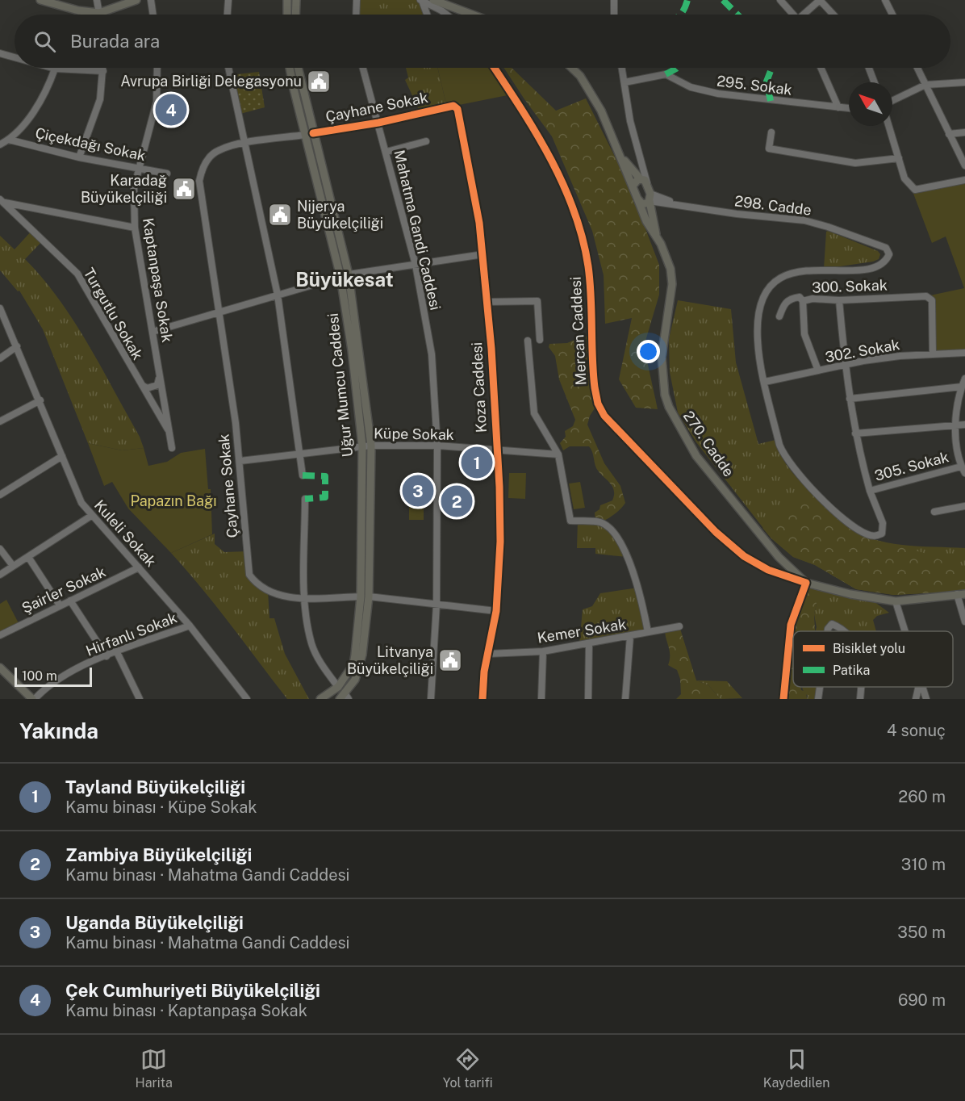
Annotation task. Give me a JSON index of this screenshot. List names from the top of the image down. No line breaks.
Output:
{"streets":{"main road":["Çayhane Sokak","Uğur Mumcu Caddesi","270. Cadde"],"street":["295. Sokak","Çiçekdağı Sokak","298. Cadde","Mahatma Gandi Caddesi","Kaptanpaşa Sokak","300. Sokak","Turgutlu Sokak","Mercan Caddesi","302. Sokak","Koza Caddesi","Küpe Sokak","305. Sokak","Kuleli Sokak","Şairler Sokak","Kemer Sokak","Hirfanlı Sokak"]},"crossings":[["295. Sokak","270. Cadde"],["Çayhane Sokak","Mahatma Gandi Caddesi"],["Çayhane Sokak","Uğur Mumcu Caddesi"],["Çayhane Sokak","Koza Caddesi"],["Çayhane Sokak","Küpe Sokak"],["Çiçekdağı Sokak","Kaptanpaşa Sokak"],["298. Cadde","302. Sokak"],["298. Cadde","270. Cadde"],["Mahatma Gandi Caddesi","Küpe Sokak"],["Kaptanpaşa Sokak","Turgutlu Sokak"],["300. Sokak","302. Sokak"],["300. Sokak","305. Sokak"],["Mercan Caddesi","270. Cadde"],["302. Sokak","305. Sokak"],["Uğur Mumcu Caddesi","Küpe Sokak"],["Koza Caddesi","Küpe Sokak"],["Koza Caddesi","Kemer Sokak"],["Kuleli Sokak","Şairler Sokak"],["Kuleli Sokak","Hirfanlı Sokak"]],"districts":["Büyükesat"],"parks":["Papazın Bağı"],"places":{"public building":["Avrupa Birliği Delegasyonu","Karadağ Büyükelçiliği","Nijerya Büyükelçiliği","Litvanya Büyükelçiliği"]},"legend":["Bisiklet yolu","Patika"],"scale_bar":"100 m","north":"top left","page":{"search":"Burada ara","pins":["4","1","3","2"],"scale":"100 m","heading":["Yakında","4 sonuç"],"list":[{"mark":"1","name":"Tayland Büyükelçiliği","note":"Kamu binası · Küpe Sokak","value":"260 m"},{"mark":"2","name":"Zambiya Büyükelçiliği","note":"Kamu binası · Mahatma Gandi Caddesi","value":"310 m"},{"mark":"3","name":"Uganda Büyükelçiliği","note":"Kamu binası · Mahatma Gandi Caddesi","value":"350 m"},{"mark":"4","name":"Çek Cumhuriyeti Büyükelçiliği","note":"Kamu binası · Kaptanpaşa Sokak","value":"690 m"}],"nav":["Harita","Yol tarifi","Kaydedilen"]}}
